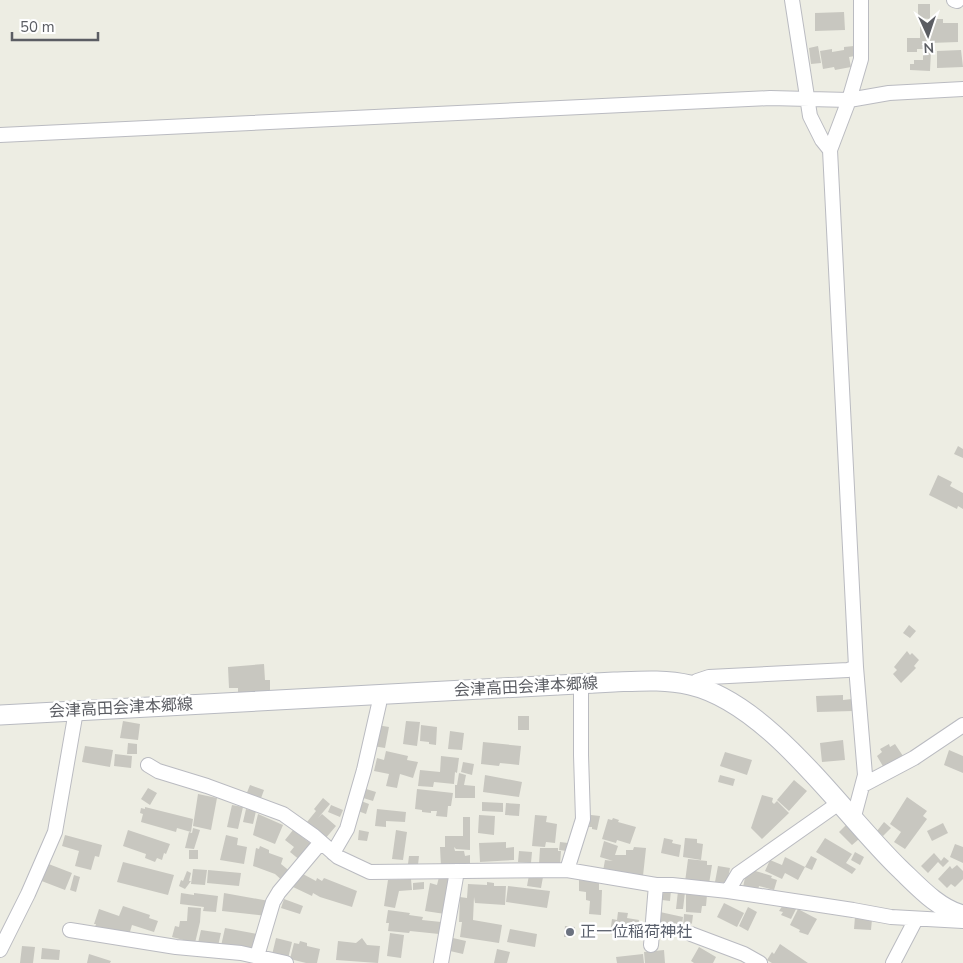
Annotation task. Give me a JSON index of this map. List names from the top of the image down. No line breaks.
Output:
{"streets":{"main road":["会津高田会津本郷線"]},"places":["正一位稲荷神社"],"scale_bar":"50 m","north":"bottom"}
